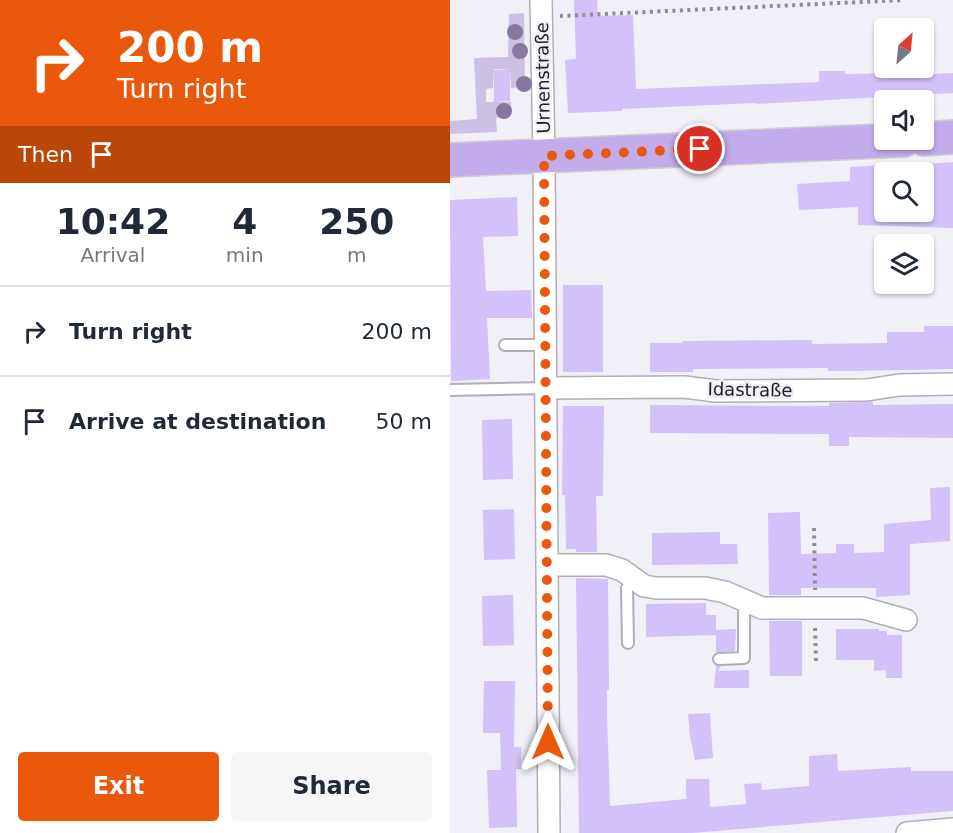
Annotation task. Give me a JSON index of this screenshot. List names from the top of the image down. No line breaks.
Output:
{"streets":{"street":["Urnenstraße","Idastraße"]},"crossings":[["Urnenstraße","Idastraße"]],"north":"top right","page":{"turn":["200 m","Turn right"],"then":"Then","eta":["10:42","Arrival","4","min","250","m"],"list":[{"name":"Turn right","value":"200 m"},{"name":"Arrive at destination","value":"50 m"}],"buttons":["Exit","Share"]}}
